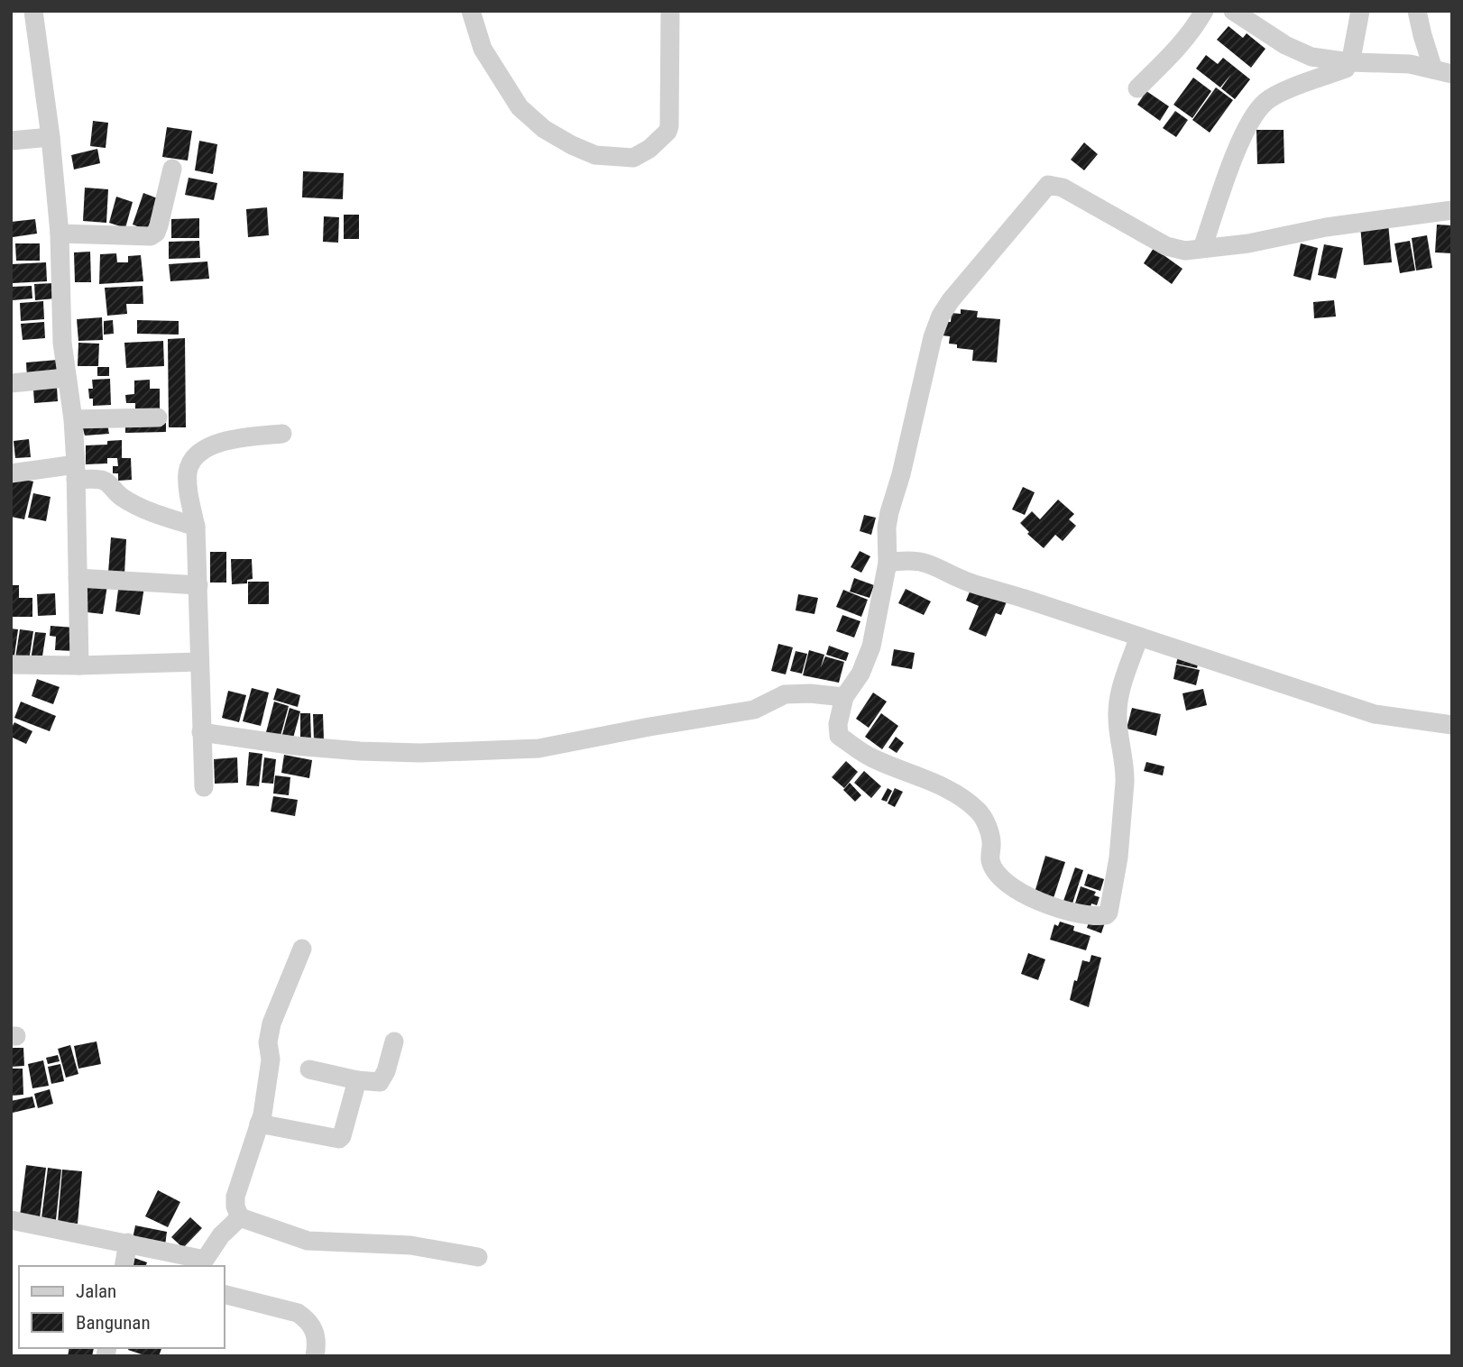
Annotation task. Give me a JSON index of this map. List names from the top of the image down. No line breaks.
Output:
{"legend":["Jalan","Bangunan"]}
